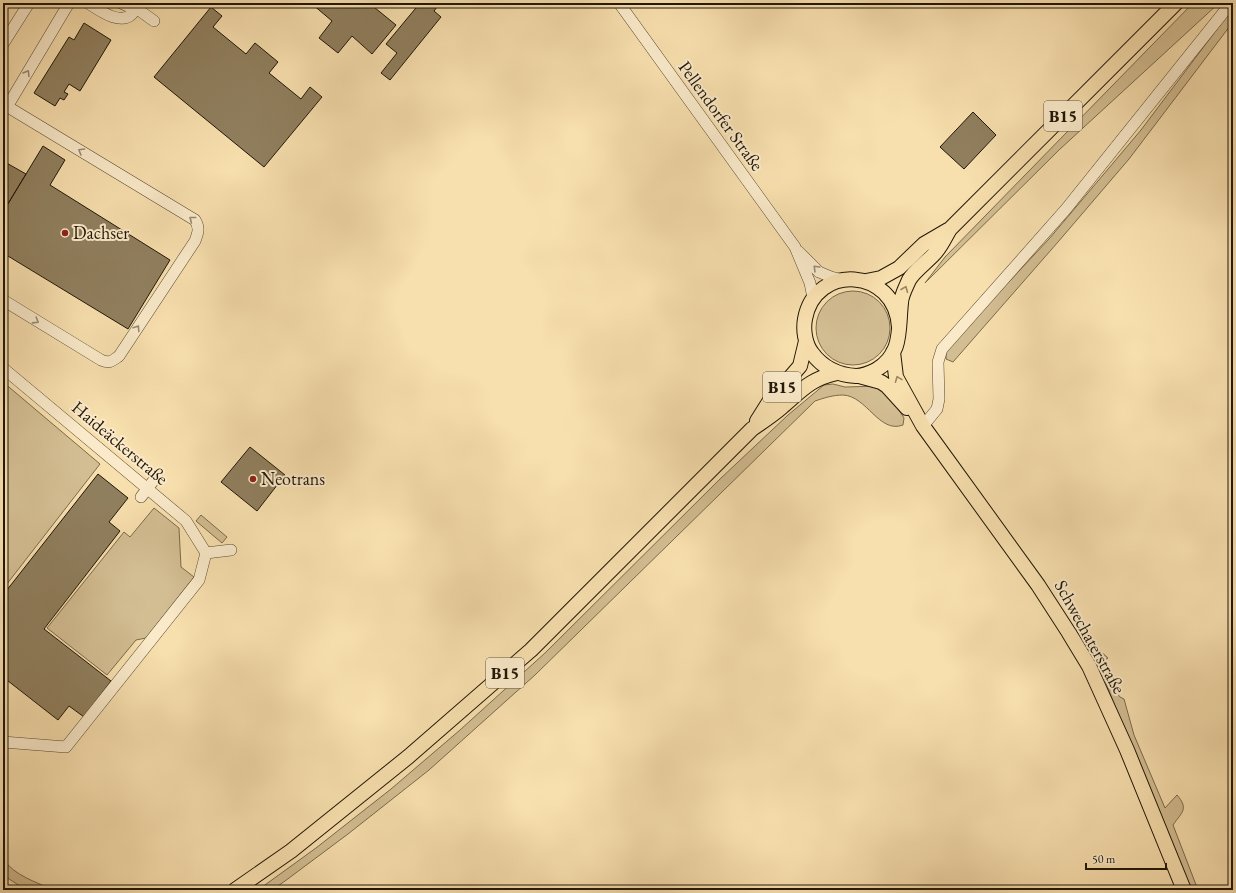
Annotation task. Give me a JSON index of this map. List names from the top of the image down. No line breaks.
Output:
{"streets":{"main road":["B15","Schwechaterstraße"],"street":["Pellendorfer Straße","Haideäckerstraße"]},"crossings":[["Pellendorfer Straße","B15"],["Pellendorfer Straße","Schwechaterstraße"],["B15","Schwechaterstraße"]],"places":["Dachser","Neotrans"],"scale_bar":"50 m"}
